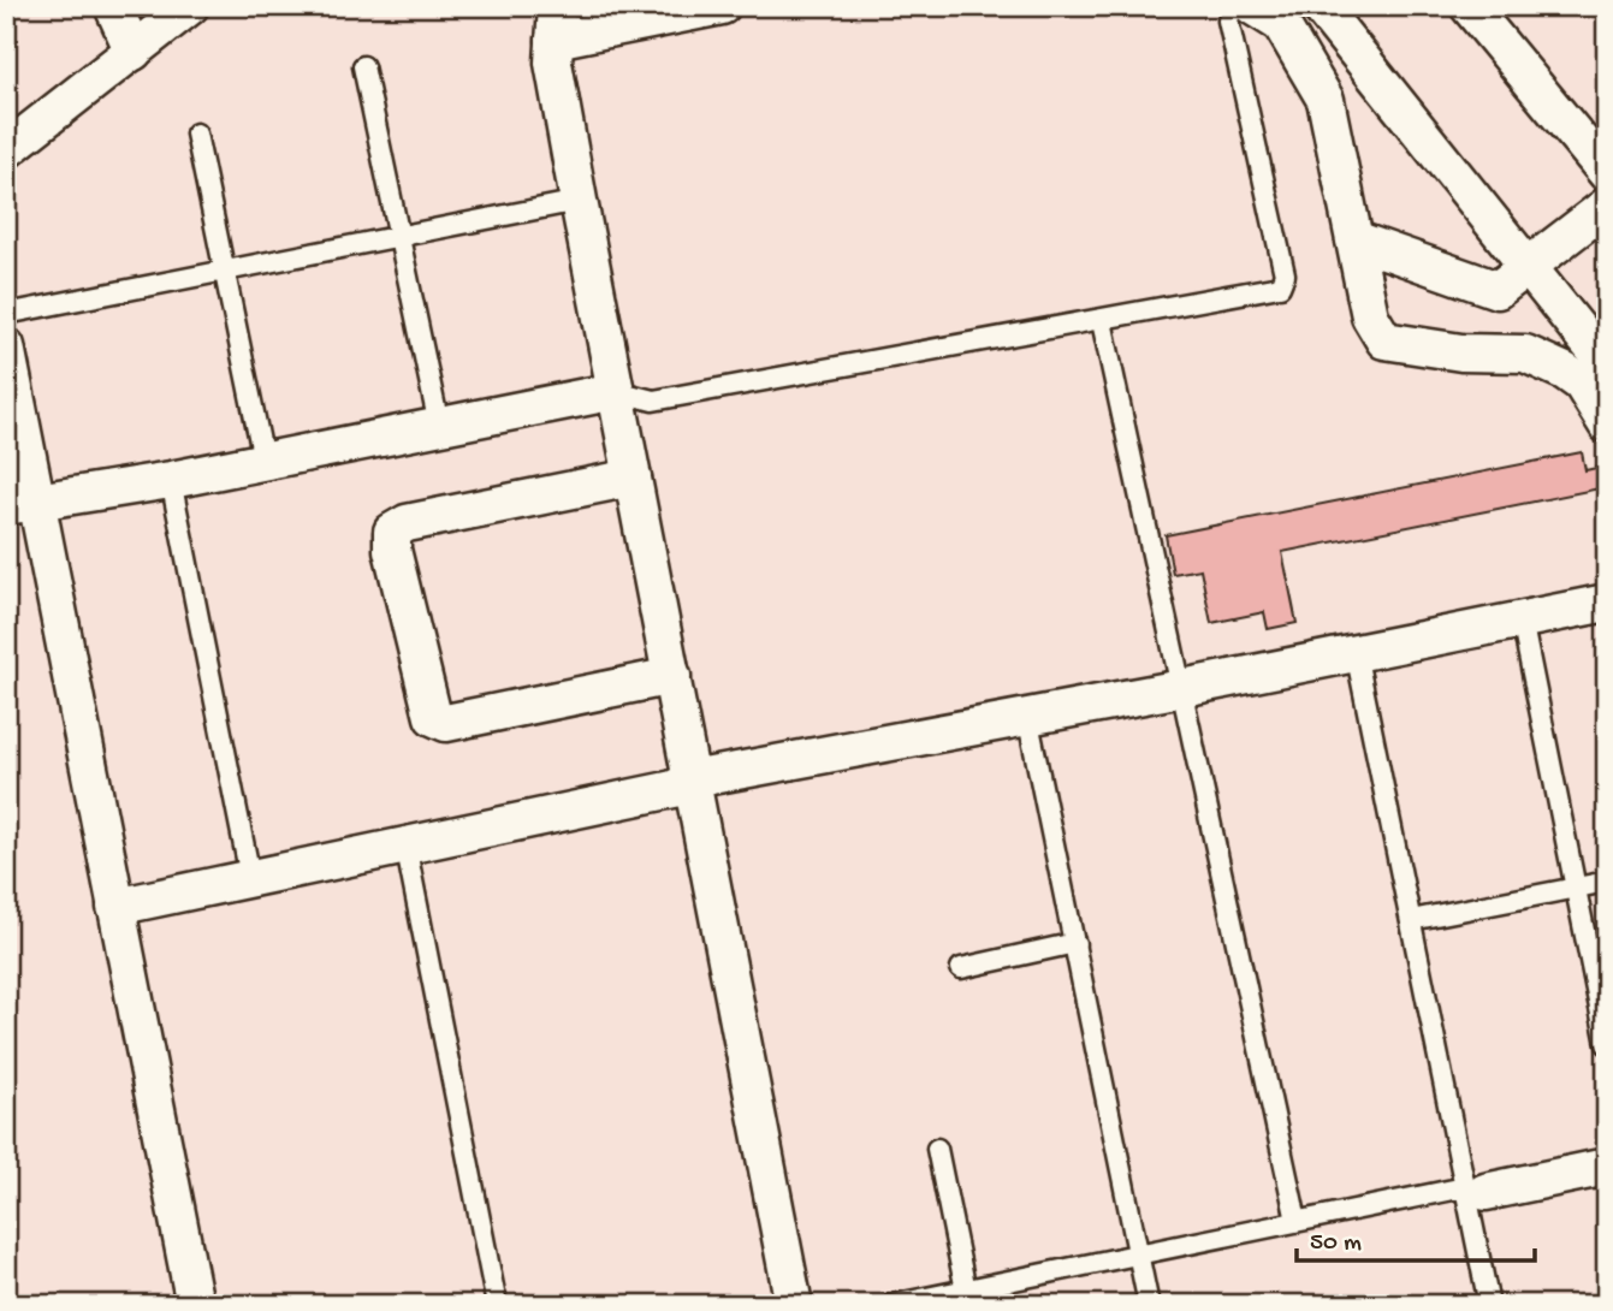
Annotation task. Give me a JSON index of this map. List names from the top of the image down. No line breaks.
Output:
{"scale_bar":"50 m"}
